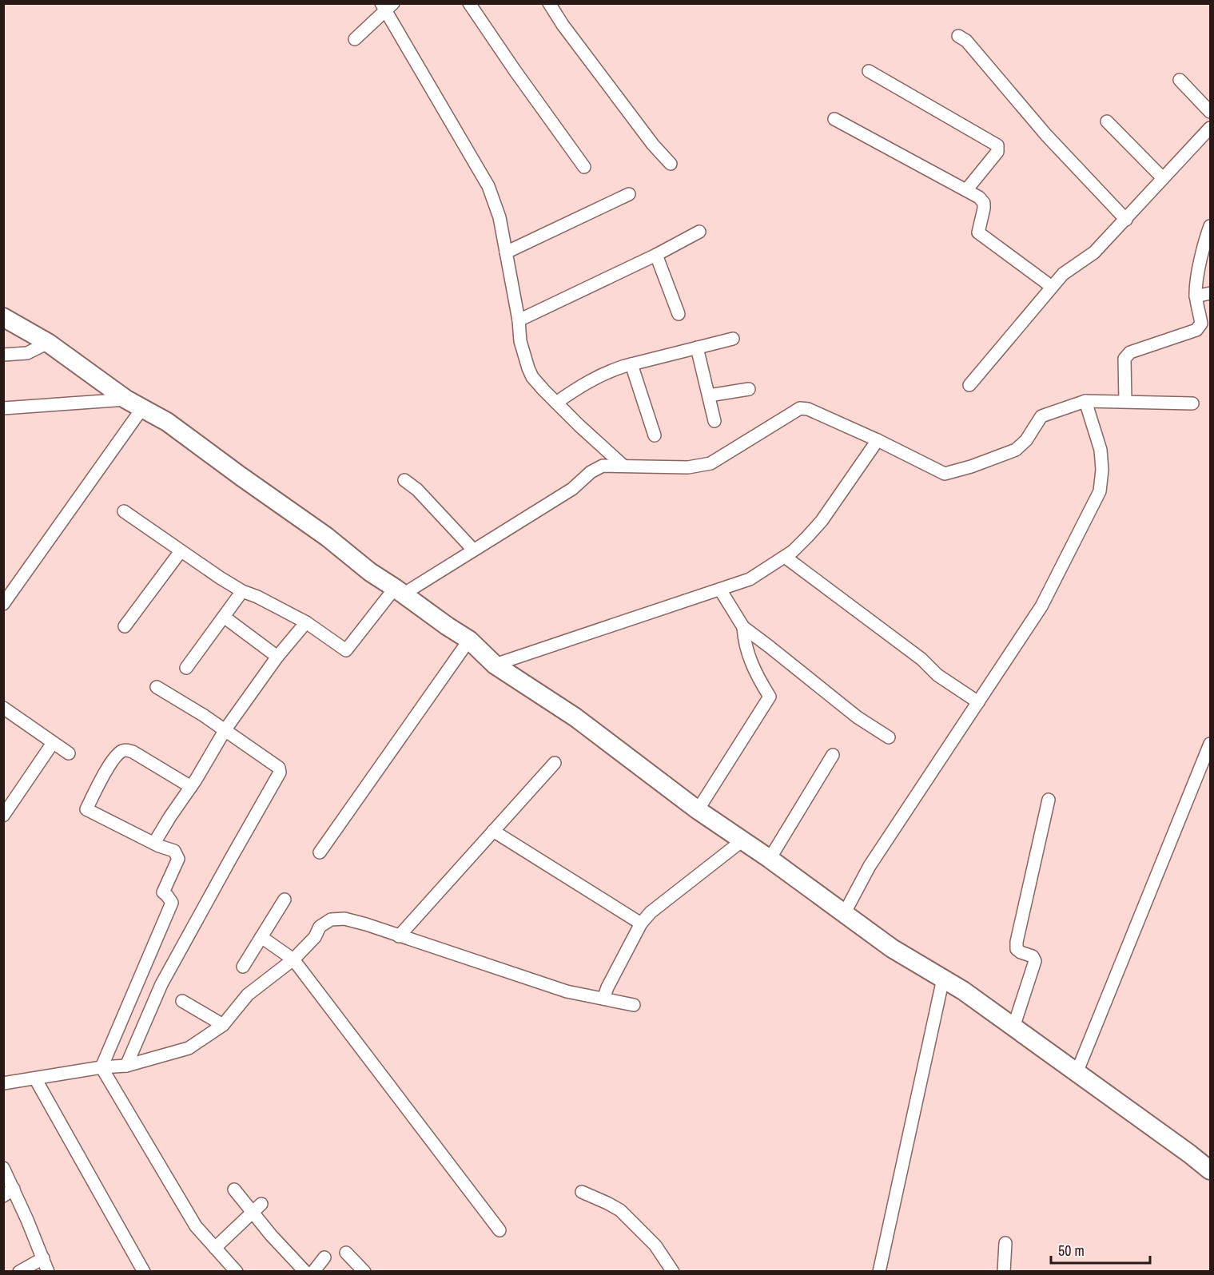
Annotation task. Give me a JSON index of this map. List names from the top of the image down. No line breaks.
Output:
{"scale_bar":"50 m"}
